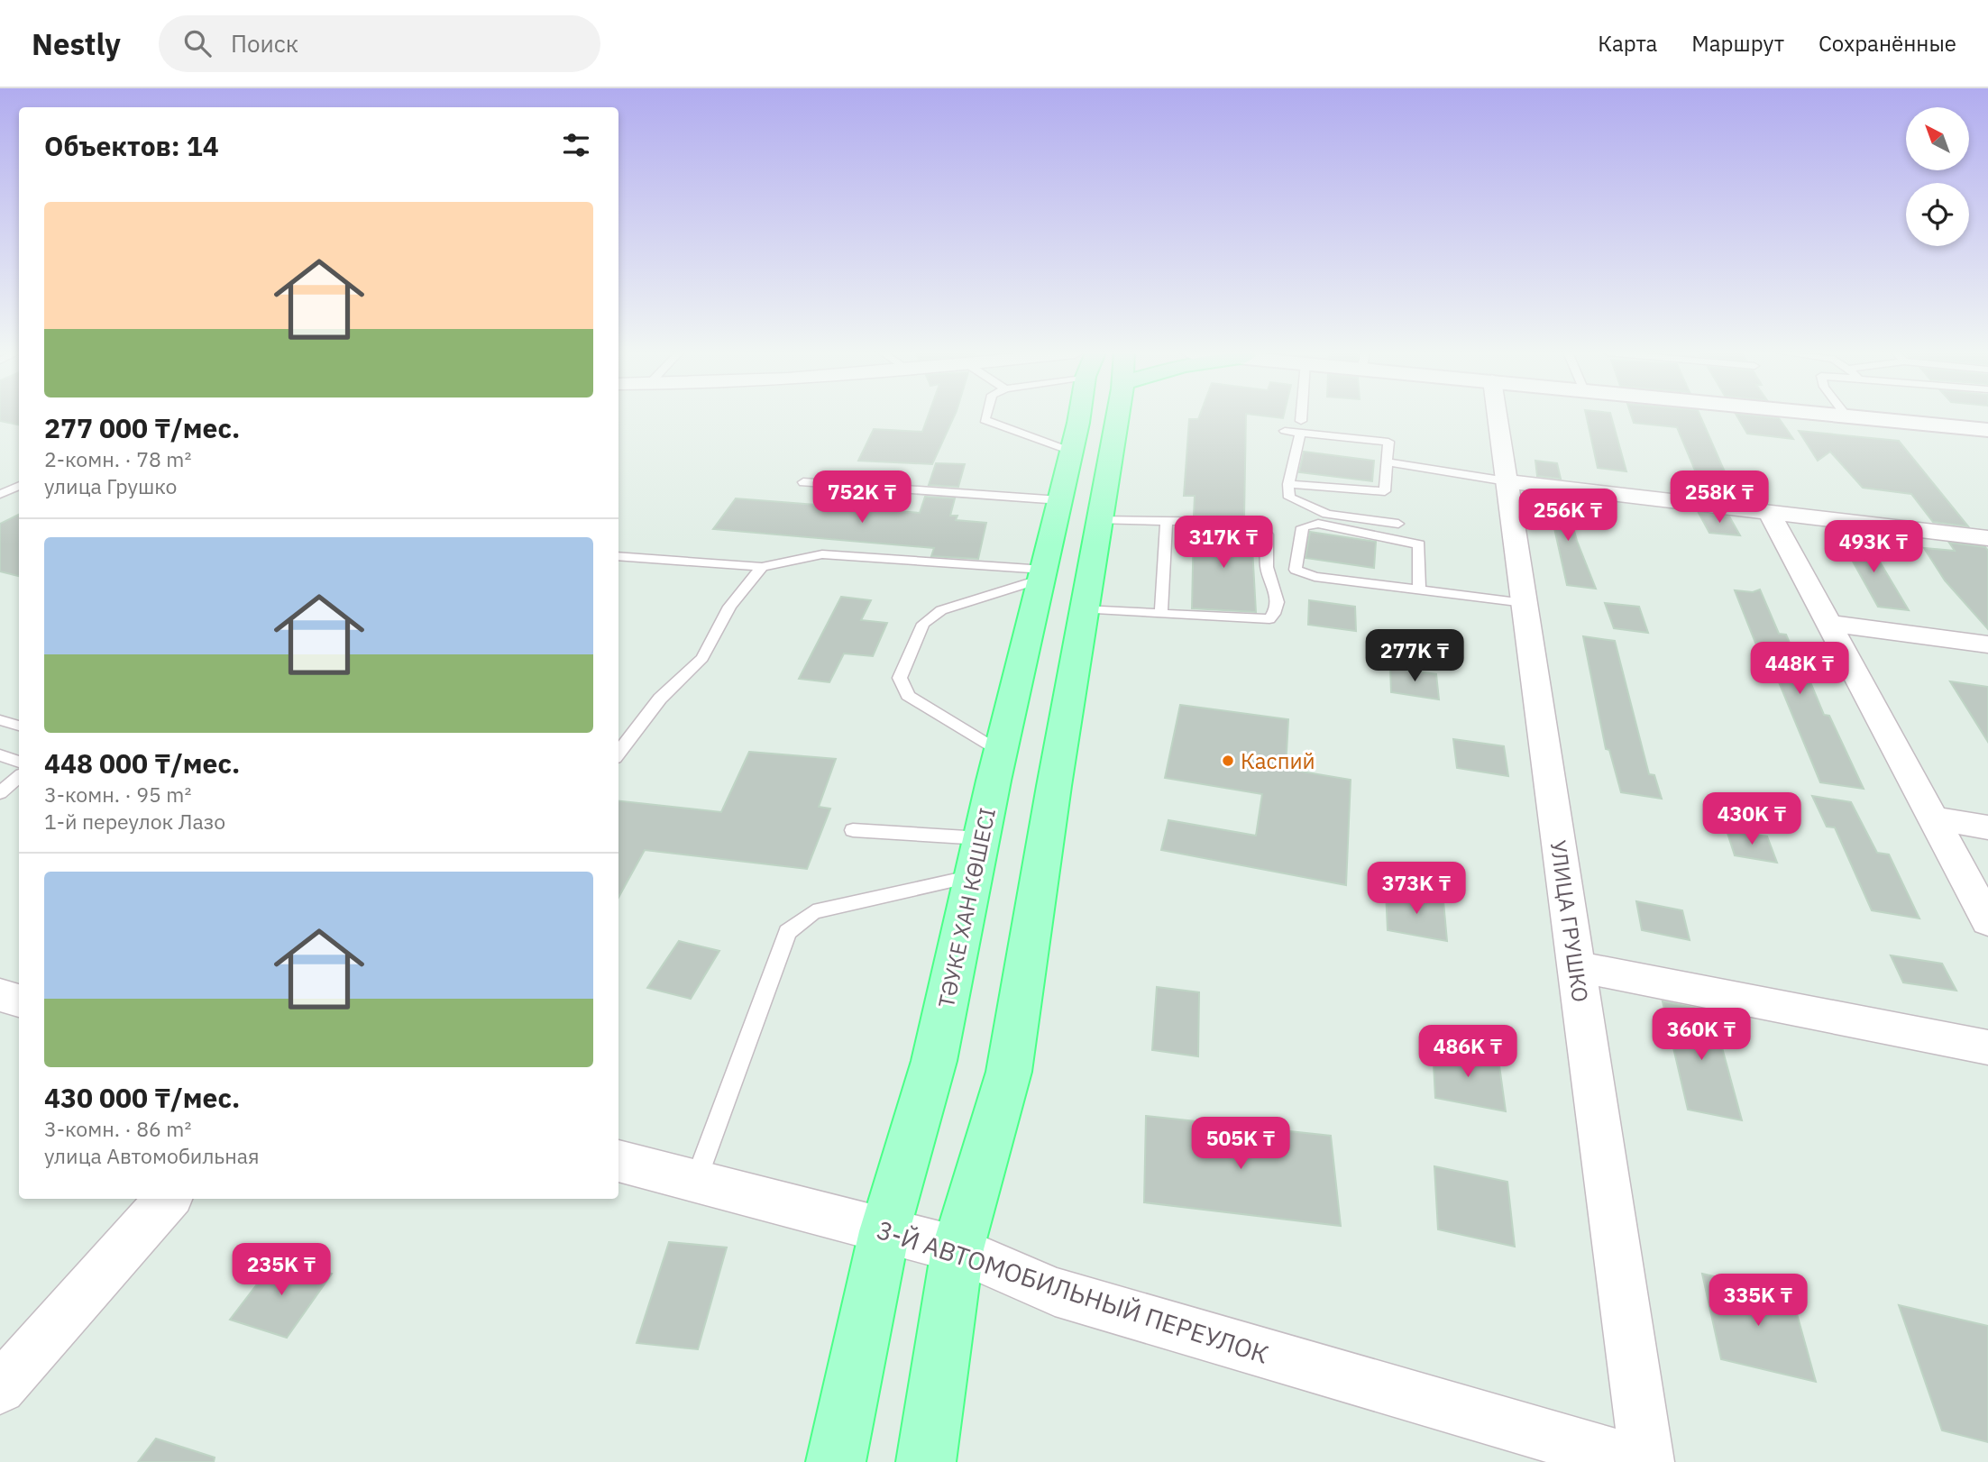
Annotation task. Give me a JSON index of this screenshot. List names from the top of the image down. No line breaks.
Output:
{"streets":{"main road":["ТӘУКЕ ХАН КӨШЕСІ"],"street":["УЛИЦА ГРУШКО","3-Й АВТОМОБИЛЬНЫЙ ПЕРЕУЛОК"]},"crossings":[["ТӘУКЕ ХАН КӨШЕСІ","3-Й АВТОМОБИЛЬНЫЙ ПЕРЕУЛОК"]],"places":["Каспий"],"north":"top left","page":{"header":"Nestly","search":"Поиск","nav":["Карта","Маршрут","Сохранённые"],"heading":"Объектов: 14","list":[{"name":"277 000 ₸/мес.","note":"2-комн. · 78 m² · улица Грушко"},{"name":"448 000 ₸/мес.","note":"3-комн. · 95 m² · 1-й переулок Лазо"},{"name":"430 000 ₸/мес.","note":"3-комн. · 86 m² · улица Автомобильная"}],"price":["752K ₸","258K ₸","256K ₸","317K ₸","493K ₸","277K ₸","448K ₸","430K ₸","373K ₸","360K ₸","486K ₸","505K ₸","235K ₸","335K ₸"]}}
